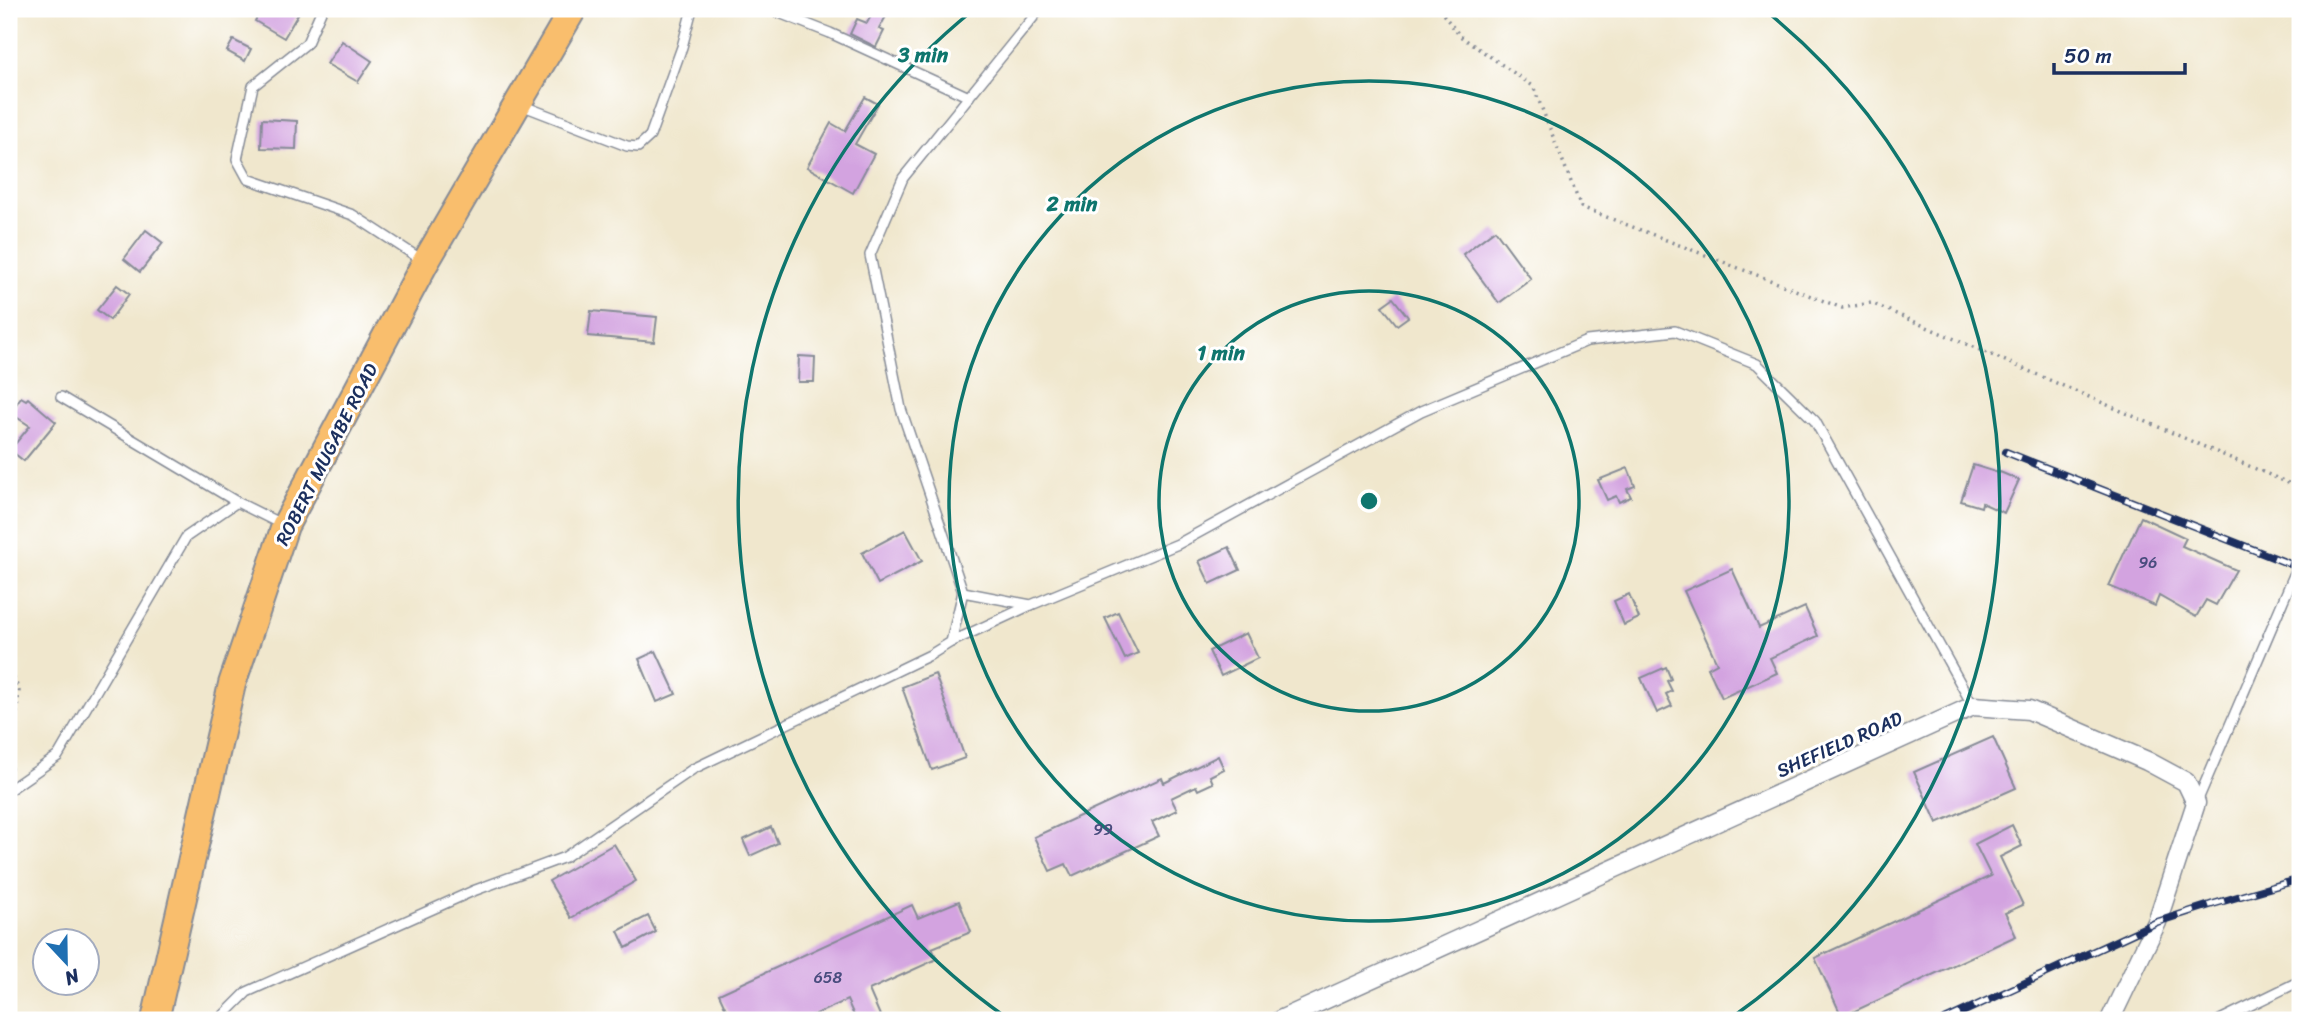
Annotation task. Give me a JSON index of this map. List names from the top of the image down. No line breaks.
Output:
{"streets":{"main road":["ROBERT MUGABE ROAD"],"street":["SHEFIELD ROAD"]},"house_numbers":["96","99","658"],"scale_bar":"50 m","north":"bottom","rings":["3 min","2 min","1 min"]}
